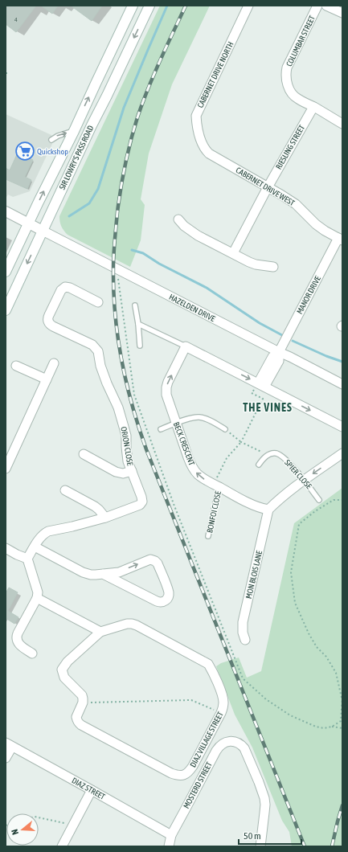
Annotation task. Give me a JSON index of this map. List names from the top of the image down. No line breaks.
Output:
{"streets":{"main road":["SIR LOWRY'S PASS ROAD"],"street":["COLUMBAR STREET","CABERNET DRIVE NORTH","RIESLING STREET","CABERNET DRIVE WEST","MANOR DRIVE","HAZELDEN DRIVE","BECK CRESCENT","ORION CLOSE","MON BLOIS LANE","DIAZ VILLAGE STREET","MOSTERD STREET","DIAZ STREET"],"lane":["SPIER CLOSE","BONFOI CLOSE"]},"crossings":[["COLUMBAR STREET","RIESLING STREET"],["CABERNET DRIVE NORTH","CABERNET DRIVE WEST"],["RIESLING STREET","CABERNET DRIVE WEST"],["SIR LOWRY'S PASS ROAD","HAZELDEN DRIVE"],["CABERNET DRIVE WEST","MANOR DRIVE"],["MANOR DRIVE","HAZELDEN DRIVE"],["BECK CRESCENT","BONFOI CLOSE"],["BECK CRESCENT","MON BLOIS LANE"],["MOSTERD STREET","DIAZ STREET"]],"one_way":["BECK CRESCENT"],"districts":["THE VINES"],"places":{"supermarket":["Quickshop"]},"house_numbers":["4"],"scale_bar":"50 m","north":"left"}
